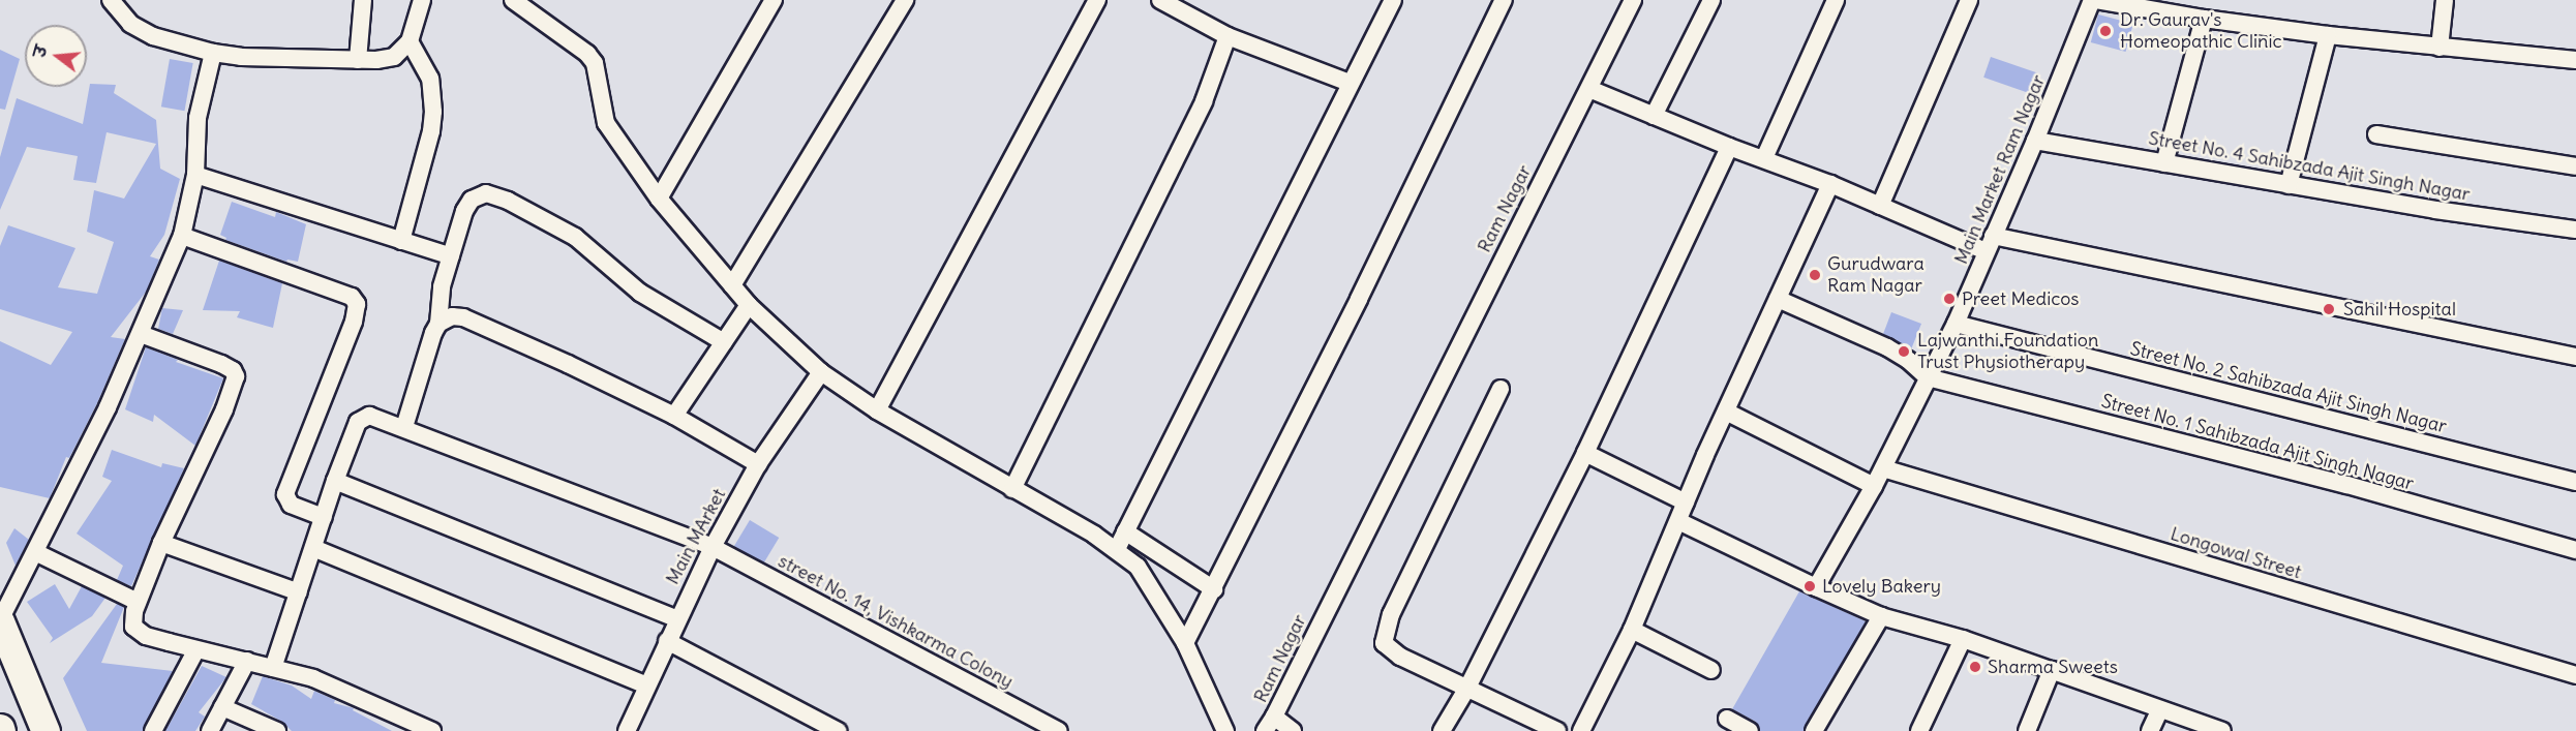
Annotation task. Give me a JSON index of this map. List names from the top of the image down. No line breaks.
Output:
{"streets":{"street":["Street No. 4 Sahibzada Ajit Singh Nagar","Main Market Ram Nagar","Ram Nagar","Street No. 2 Sahibzada Ajit Singh Nagar","Street No. 1 Sahibzada Ajit Singh Nagar","Main MArket","Longowal Street","street No. 14, Vishkarma Colony"]},"crossings":[["Street No. 4 Sahibzada Ajit Singh Nagar","Main Market Ram Nagar"],["Main Market Ram Nagar","Street No. 2 Sahibzada Ajit Singh Nagar"],["Main Market Ram Nagar","Street No. 1 Sahibzada Ajit Singh Nagar"],["Main Market Ram Nagar","Longowal Street"],["Main MArket","street No. 14, Vishkarma Colony"]],"places":["Dr. Gaurav's Homeopathic Clinic","Gurudwara Ram Nagar","Preet Medicos","Sahil Hospital","Lajwanthi Foundation Trust Physiotherapy","Lovely Bakery","Sharma Sweets"],"north":"left"}
